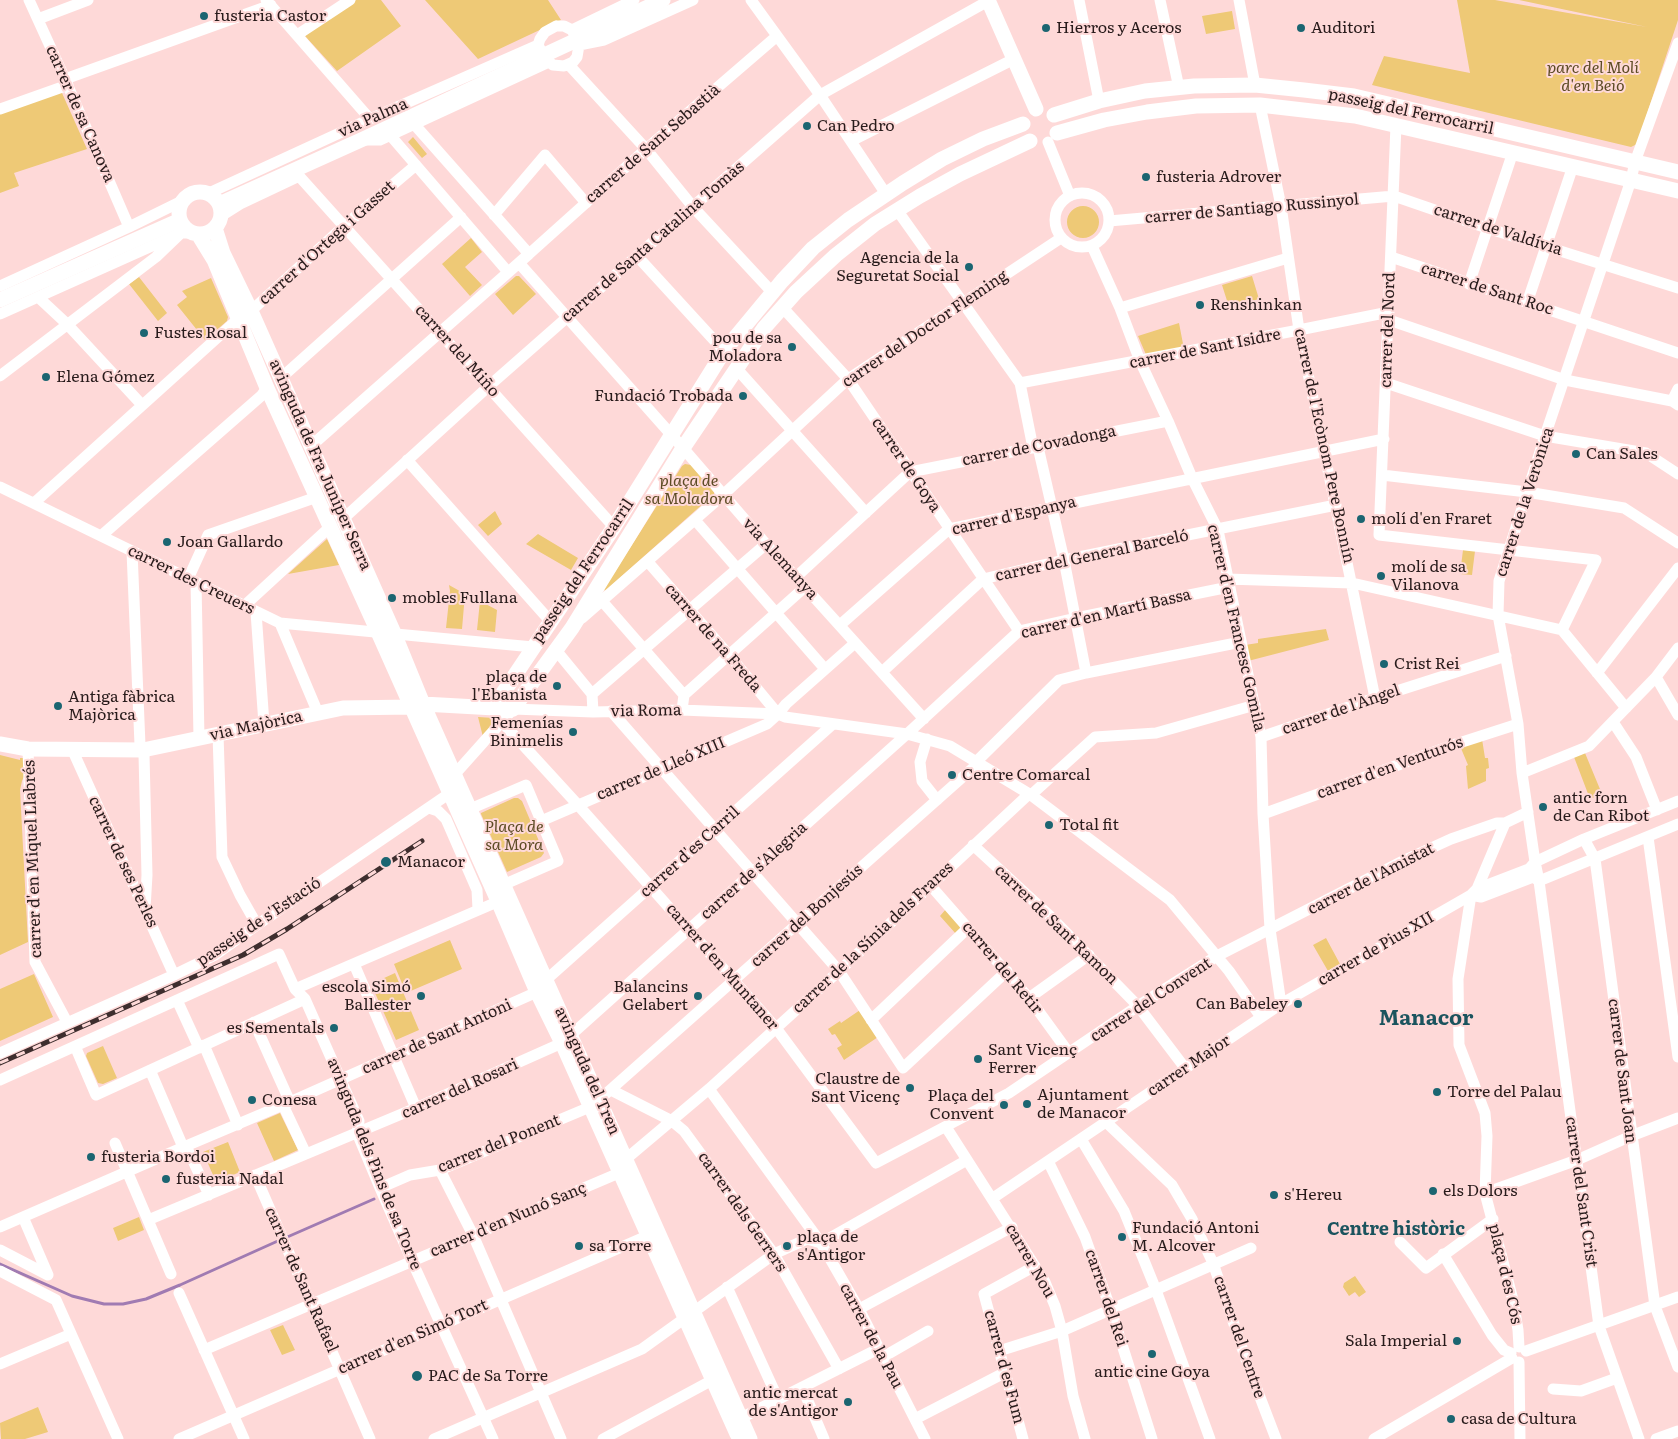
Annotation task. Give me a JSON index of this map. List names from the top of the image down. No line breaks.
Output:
{"streets":{"main road":["passeig del Ferrocarril","avinguda de Fra Juníper Serra","via Majòrica","avinguda del Tren"],"street":["carrer de sa Canova","via Palma","carrer de Sant Sebastià","carrer de Santiago Russinyol","carrer de Valdívia","carrer de Santa Catalina Tomàs","carrer d'Ortega i Gasset","carrer de Sant Roc","carrer del Doctor Fleming","carrer del Nord","carrer de Sant Isidre","carrer del Miño","carrer de Covadonga","carrer de l'Ecònom Pere Bonnín","carrer de Goya","carrer de la Verònica","carrer d'Espanya","carrer del General Barceló","via Alemanya","carrer des Creuers","carrer d'en Martí Bassa","carrer d'en Francesc Gomila","carrer de na Freda","carrer de l'Àngel","via Roma","carrer d'en Venturós","carrer de Lleó XIII","carrer d'es Carril","carrer d'en Miquel Llabrés","carrer de ses Perles","carrer de s'Alegria","carrer de l'Amistat","carrer del Bonjesús","passeig de s'Estació","carrer de Sant Ramon","carrer de la Sínia dels Frares","carrer de Pius XII","carrer d'en Muntaner","carrer del Retir","carrer del Convent","carrer de Sant Antoni","carrer Major","carrer de Sant Joan","carrer del Rosari","carrer del Ponent","avinguda dels Pins de sa Torre","carrer del Sant Crist","carrer dels Gerrers","carrer d'en Nunó Sanç","carrer Nou","plaça d'es Cós","carrer de Sant Rafael","carrer del Rei","carrer de la Pau","carrer d'en Simó Tort","carrer del Centre","carrer d'es Fum"]},"crossings":[["passeig del Ferrocarril","carrer del Doctor Fleming"],["passeig del Ferrocarril","carrer del Nord"],["passeig del Ferrocarril","carrer del Miño"],["passeig del Ferrocarril","carrer de l'Ecònom Pere Bonnín"],["passeig del Ferrocarril","carrer de Goya"],["passeig del Ferrocarril","carrer de la Verònica"],["passeig del Ferrocarril","via Alemanya"],["passeig del Ferrocarril","carrer des Creuers"],["passeig del Ferrocarril","via Roma"],["passeig del Ferrocarril","via Majòrica"],["passeig del Ferrocarril","passeig de s'Estació"],["via Palma","carrer del Miño"],["via Palma","avinguda de Fra Juníper Serra"],["carrer de Sant Sebastià","via Alemanya"],["carrer de Santiago Russinyol","carrer de Valdívia"],["carrer de Santiago Russinyol","carrer del Doctor Fleming"],["carrer de Santiago Russinyol","carrer del Nord"],["carrer de Santiago Russinyol","carrer de l'Ecònom Pere Bonnín"],["carrer de Santiago Russinyol","carrer d'en Francesc Gomila"],["carrer de Valdívia","carrer del Nord"],["carrer de Valdívia","carrer de la Verònica"],["carrer de Santa Catalina Tomàs","carrer del Miño"],["carrer de Santa Catalina Tomàs","avinguda de Fra Juníper Serra"],["carrer de Santa Catalina Tomàs","via Alemanya"],["carrer de Santa Catalina Tomàs","carrer des Creuers"],["carrer d'Ortega i Gasset","carrer del Miño"],["carrer d'Ortega i Gasset","avinguda de Fra Juníper Serra"],["carrer d'Ortega i Gasset","carrer des Creuers"],["carrer de Sant Roc","carrer del Nord"],["carrer de Sant Roc","carrer de la Verònica"],["carrer del Doctor Fleming","carrer de Goya"],["carrer del Doctor Fleming","via Alemanya"],["carrer del Doctor Fleming","carrer d'en Francesc Gomila"],["carrer del Doctor Fleming","carrer de na Freda"],["carrer del Nord","carrer de Sant Isidre"],["carrer del Nord","carrer de la Verònica"],["carrer del Nord","carrer d'Espanya"],["carrer de Sant Isidre","carrer de l'Ecònom Pere Bonnín"],["carrer de Sant Isidre","carrer d'en Francesc Gomila"],["carrer de Covadonga","carrer de Goya"],["carrer de Covadonga","carrer d'en Francesc Gomila"],["carrer de l'Ecònom Pere Bonnín","carrer d'Espanya"],["carrer de l'Ecònom Pere Bonnín","carrer del General Barceló"],["carrer de l'Ecònom Pere Bonnín","carrer d'en Martí Bassa"],["carrer de l'Ecònom Pere Bonnín","carrer de l'Àngel"],["avinguda de Fra Juníper Serra","carrer des Creuers"],["avinguda de Fra Juníper Serra","via Majòrica"],["carrer de Goya","carrer d'Espanya"],["carrer de Goya","carrer del General Barceló"],["carrer de Goya","carrer d'en Martí Bassa"],["carrer de la Verònica","carrer d'en Martí Bassa"],["carrer de la Verònica","carrer de l'Àngel"],["carrer de la Verònica","carrer d'en Venturós"],["carrer de la Verònica","carrer de l'Amistat"],["carrer de la Verònica","carrer del Sant Crist"],["carrer d'Espanya","via Alemanya"],["carrer d'Espanya","carrer d'en Francesc Gomila"],["carrer del General Barceló","via Alemanya"],["carrer del General Barceló","carrer d'en Francesc Gomila"],["via Alemanya","carrer d'en Martí Bassa"],["via Alemanya","carrer de Lleó XIII"],["via Alemanya","carrer de s'Alegria"],["carrer d'en Martí Bassa","carrer d'en Francesc Gomila"],["carrer d'en Martí Bassa","carrer de s'Alegria"],["carrer d'en Francesc Gomila","carrer de l'Àngel"],["carrer d'en Francesc Gomila","carrer d'en Venturós"],["carrer d'en Francesc Gomila","carrer de l'Amistat"],["carrer d'en Francesc Gomila","carrer del Bonjesús"],["carrer d'en Francesc Gomila","carrer de la Sínia dels Frares"],["carrer d'en Francesc Gomila","carrer de Pius XII"],["carrer de na Freda","via Roma"],["carrer de na Freda","carrer de Lleó XIII"],["via Roma","via Majòrica"],["via Roma","carrer de Lleó XIII"],["via Roma","carrer d'es Carril"],["via Roma","carrer de s'Alegria"],["via Roma","carrer de l'Amistat"],["via Roma","carrer del Bonjesús"],["via Roma","passeig de s'Estació"],["via Roma","carrer de la Sínia dels Frares"],["via Roma","carrer de Pius XII"],["via Roma","carrer del Convent"],["via Roma","carrer Major"],["via Majòrica","carrer d'en Miquel Llabrés"],["via Majòrica","carrer de ses Perles"],["via Majòrica","passeig de s'Estació"],["carrer de Lleó XIII","carrer d'en Muntaner"],["carrer d'es Carril","carrer d'en Muntaner"],["carrer d'es Carril","carrer de Sant Antoni"],["carrer d'es Carril","avinguda del Tren"],["carrer d'en Miquel Llabrés","passeig de s'Estació"],["carrer de ses Perles","passeig de s'Estació"],["carrer de s'Alegria","carrer d'en Muntaner"],["carrer de s'Alegria","avinguda del Tren"],["carrer de s'Alegria","carrer del Rosari"],["carrer de l'Amistat","carrer del Convent"],["carrer de l'Amistat","plaça d'es Cós"],["carrer del Bonjesús","carrer d'en Muntaner"],["carrer del Bonjesús","avinguda del Tren"],["carrer del Bonjesús","carrer del Ponent"],["carrer del Bonjesús","carrer dels Gerrers"],["passeig de s'Estació","carrer d'en Muntaner"],["passeig de s'Estació","avinguda del Tren"],["carrer de Sant Ramon","carrer de la Sínia dels Frares"],["carrer de Sant Ramon","carrer del Convent"],["carrer de Sant Ramon","carrer Major"],["carrer de la Sínia dels Frares","carrer d'en Muntaner"],["carrer de la Sínia dels Frares","carrer del Retir"],["carrer de la Sínia dels Frares","avinguda del Tren"],["carrer de la Sínia dels Frares","carrer dels Gerrers"],["carrer de la Sínia dels Frares","carrer d'en Nunó Sanç"],["carrer de la Sínia dels Frares","carrer de la Pau"],["carrer de Pius XII","carrer Major"],["carrer de Pius XII","plaça d'es Cós"],["carrer d'en Muntaner","carrer del Convent"],["carrer d'en Muntaner","carrer Nou"],["carrer del Retir","carrer del Convent"],["carrer del Convent","carrer Nou"],["carrer de Sant Antoni","avinguda del Tren"],["carrer de Sant Antoni","avinguda dels Pins de sa Torre"],["carrer Major","carrer Nou"],["carrer Major","carrer del Rei"],["carrer Major","carrer del Centre"],["avinguda del Tren","carrer del Rosari"],["avinguda del Tren","carrer del Ponent"],["avinguda del Tren","carrer dels Gerrers"],["avinguda del Tren","carrer d'en Nunó Sanç"],["avinguda del Tren","carrer d'en Simó Tort"],["carrer del Rosari","avinguda dels Pins de sa Torre"],["carrer del Rosari","carrer de Sant Rafael"],["carrer del Ponent","avinguda dels Pins de sa Torre"],["carrer del Ponent","carrer dels Gerrers"],["avinguda dels Pins de sa Torre","carrer d'en Nunó Sanç"],["avinguda dels Pins de sa Torre","carrer d'en Simó Tort"],["carrer d'en Nunó Sanç","carrer de Sant Rafael"],["carrer Nou","carrer d'es Fum"],["carrer de Sant Rafael","carrer d'en Simó Tort"]],"districts":["Manacor","Centre històric"],"parks":["parc del Molí d'en Beió","plaça de sa Moladora","Plaça de sa Mora"],"places":["fusteria Castor","Hierros y Aceros","Auditori","Can Pedro","fusteria Adrover","Agencia de la Seguretat Social","Renshinkan","Fustes Rosal","pou de sa Moladora","Elena Gómez","Fundació Trobada","Can Sales","molí d'en Fraret","Joan Gallardo","molí de sa Vilanova","mobles Fullana","Crist Rei","plaça de l'Ebanista","Antiga fàbrica Majòrica","Femenías Binimelis","Centre Comarcal","antic forn de Can Ribot","Total fit","Manacor","escola Simó Ballester","Balancins Gelabert","Can Babeley","es Sementals","Sant Vicenç Ferrer","Claustre de Sant Vicenç","Torre del Palau","Conesa","Ajuntament de Manacor","Plaça del Convent","fusteria Bordoi","fusteria Nadal","els Dolors","s'Hereu","Fundació Antoni M. Alcover","sa Torre","plaça de s'Antigor","Sala Imperial","antic cine Goya","PAC de Sa Torre","antic mercat de s'Antigor","casa de Cultura"]}
